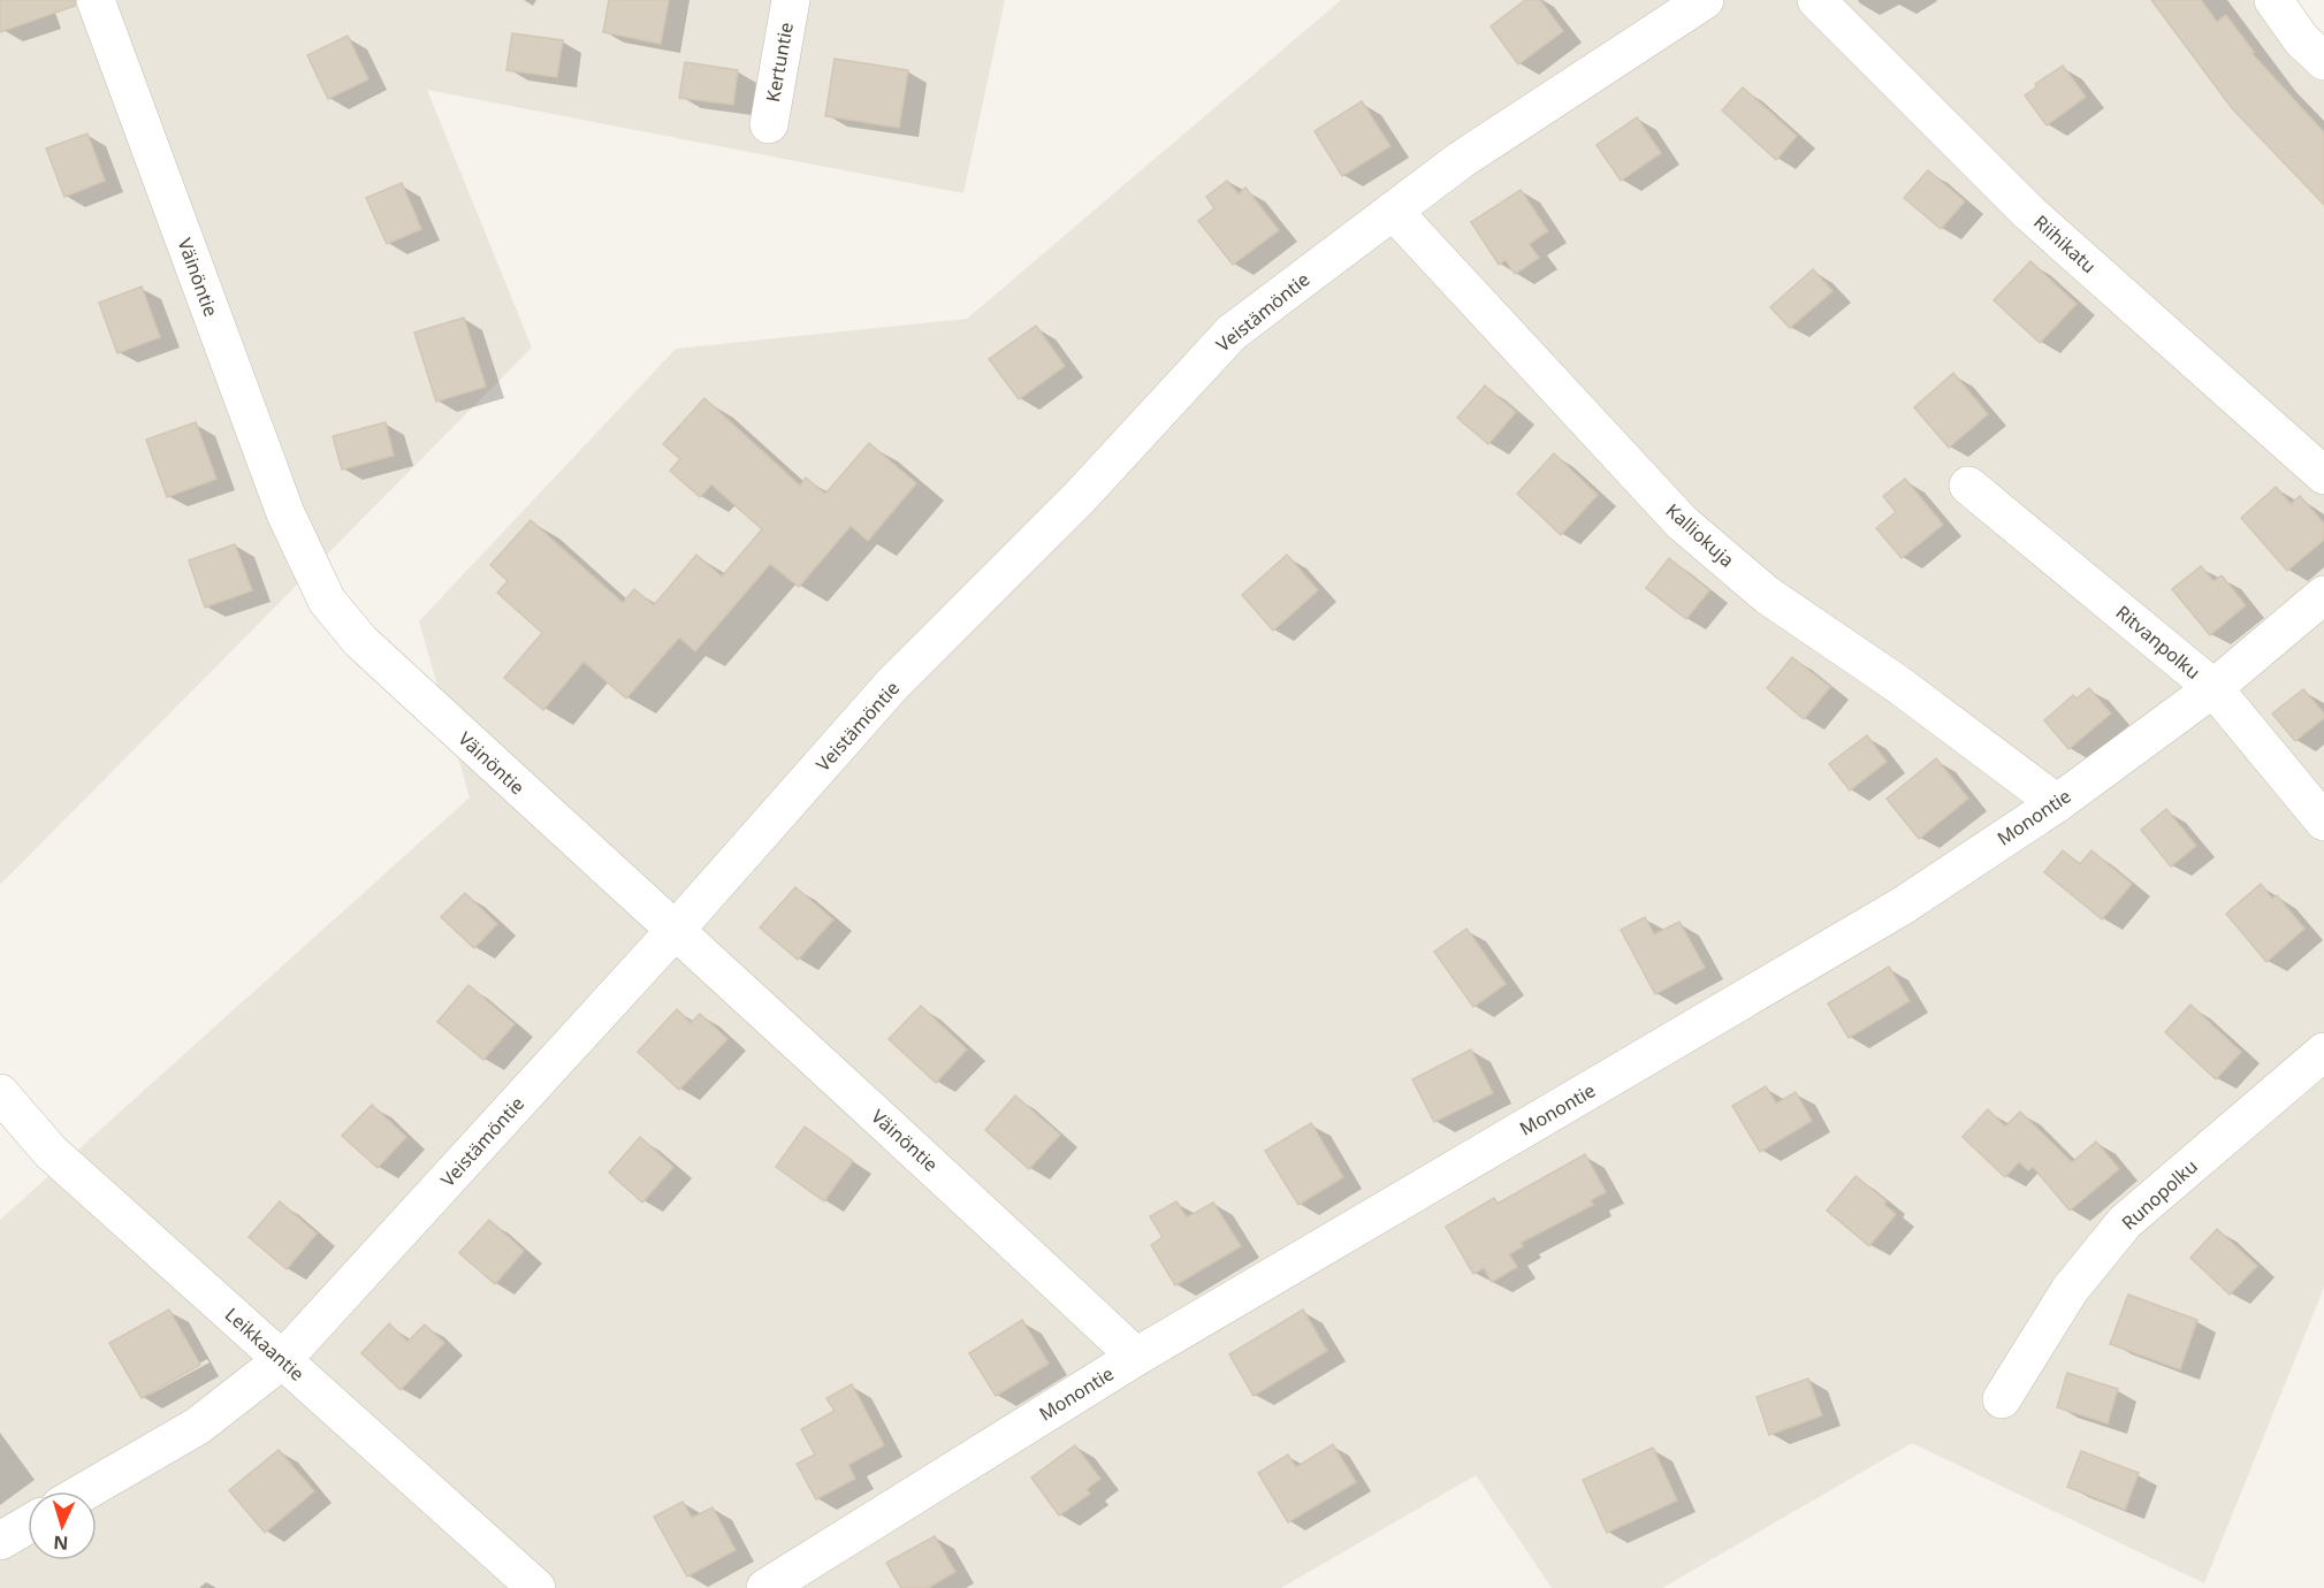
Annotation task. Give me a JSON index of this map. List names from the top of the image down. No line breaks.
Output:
{"streets":{"street":["Kertuntie","Riihikatu","Väinöntie","Veistämöntie","Kalliokuja","Ritvanpolku","Monontie","Runopolku","Leikkaantie"]},"crossings":[["Väinöntie","Veistämöntie"],["Väinöntie","Monontie"],["Veistämöntie","Kalliokuja"],["Veistämöntie","Leikkaantie"],["Kalliokuja","Monontie"],["Ritvanpolku","Monontie"]],"north":"bottom"}
